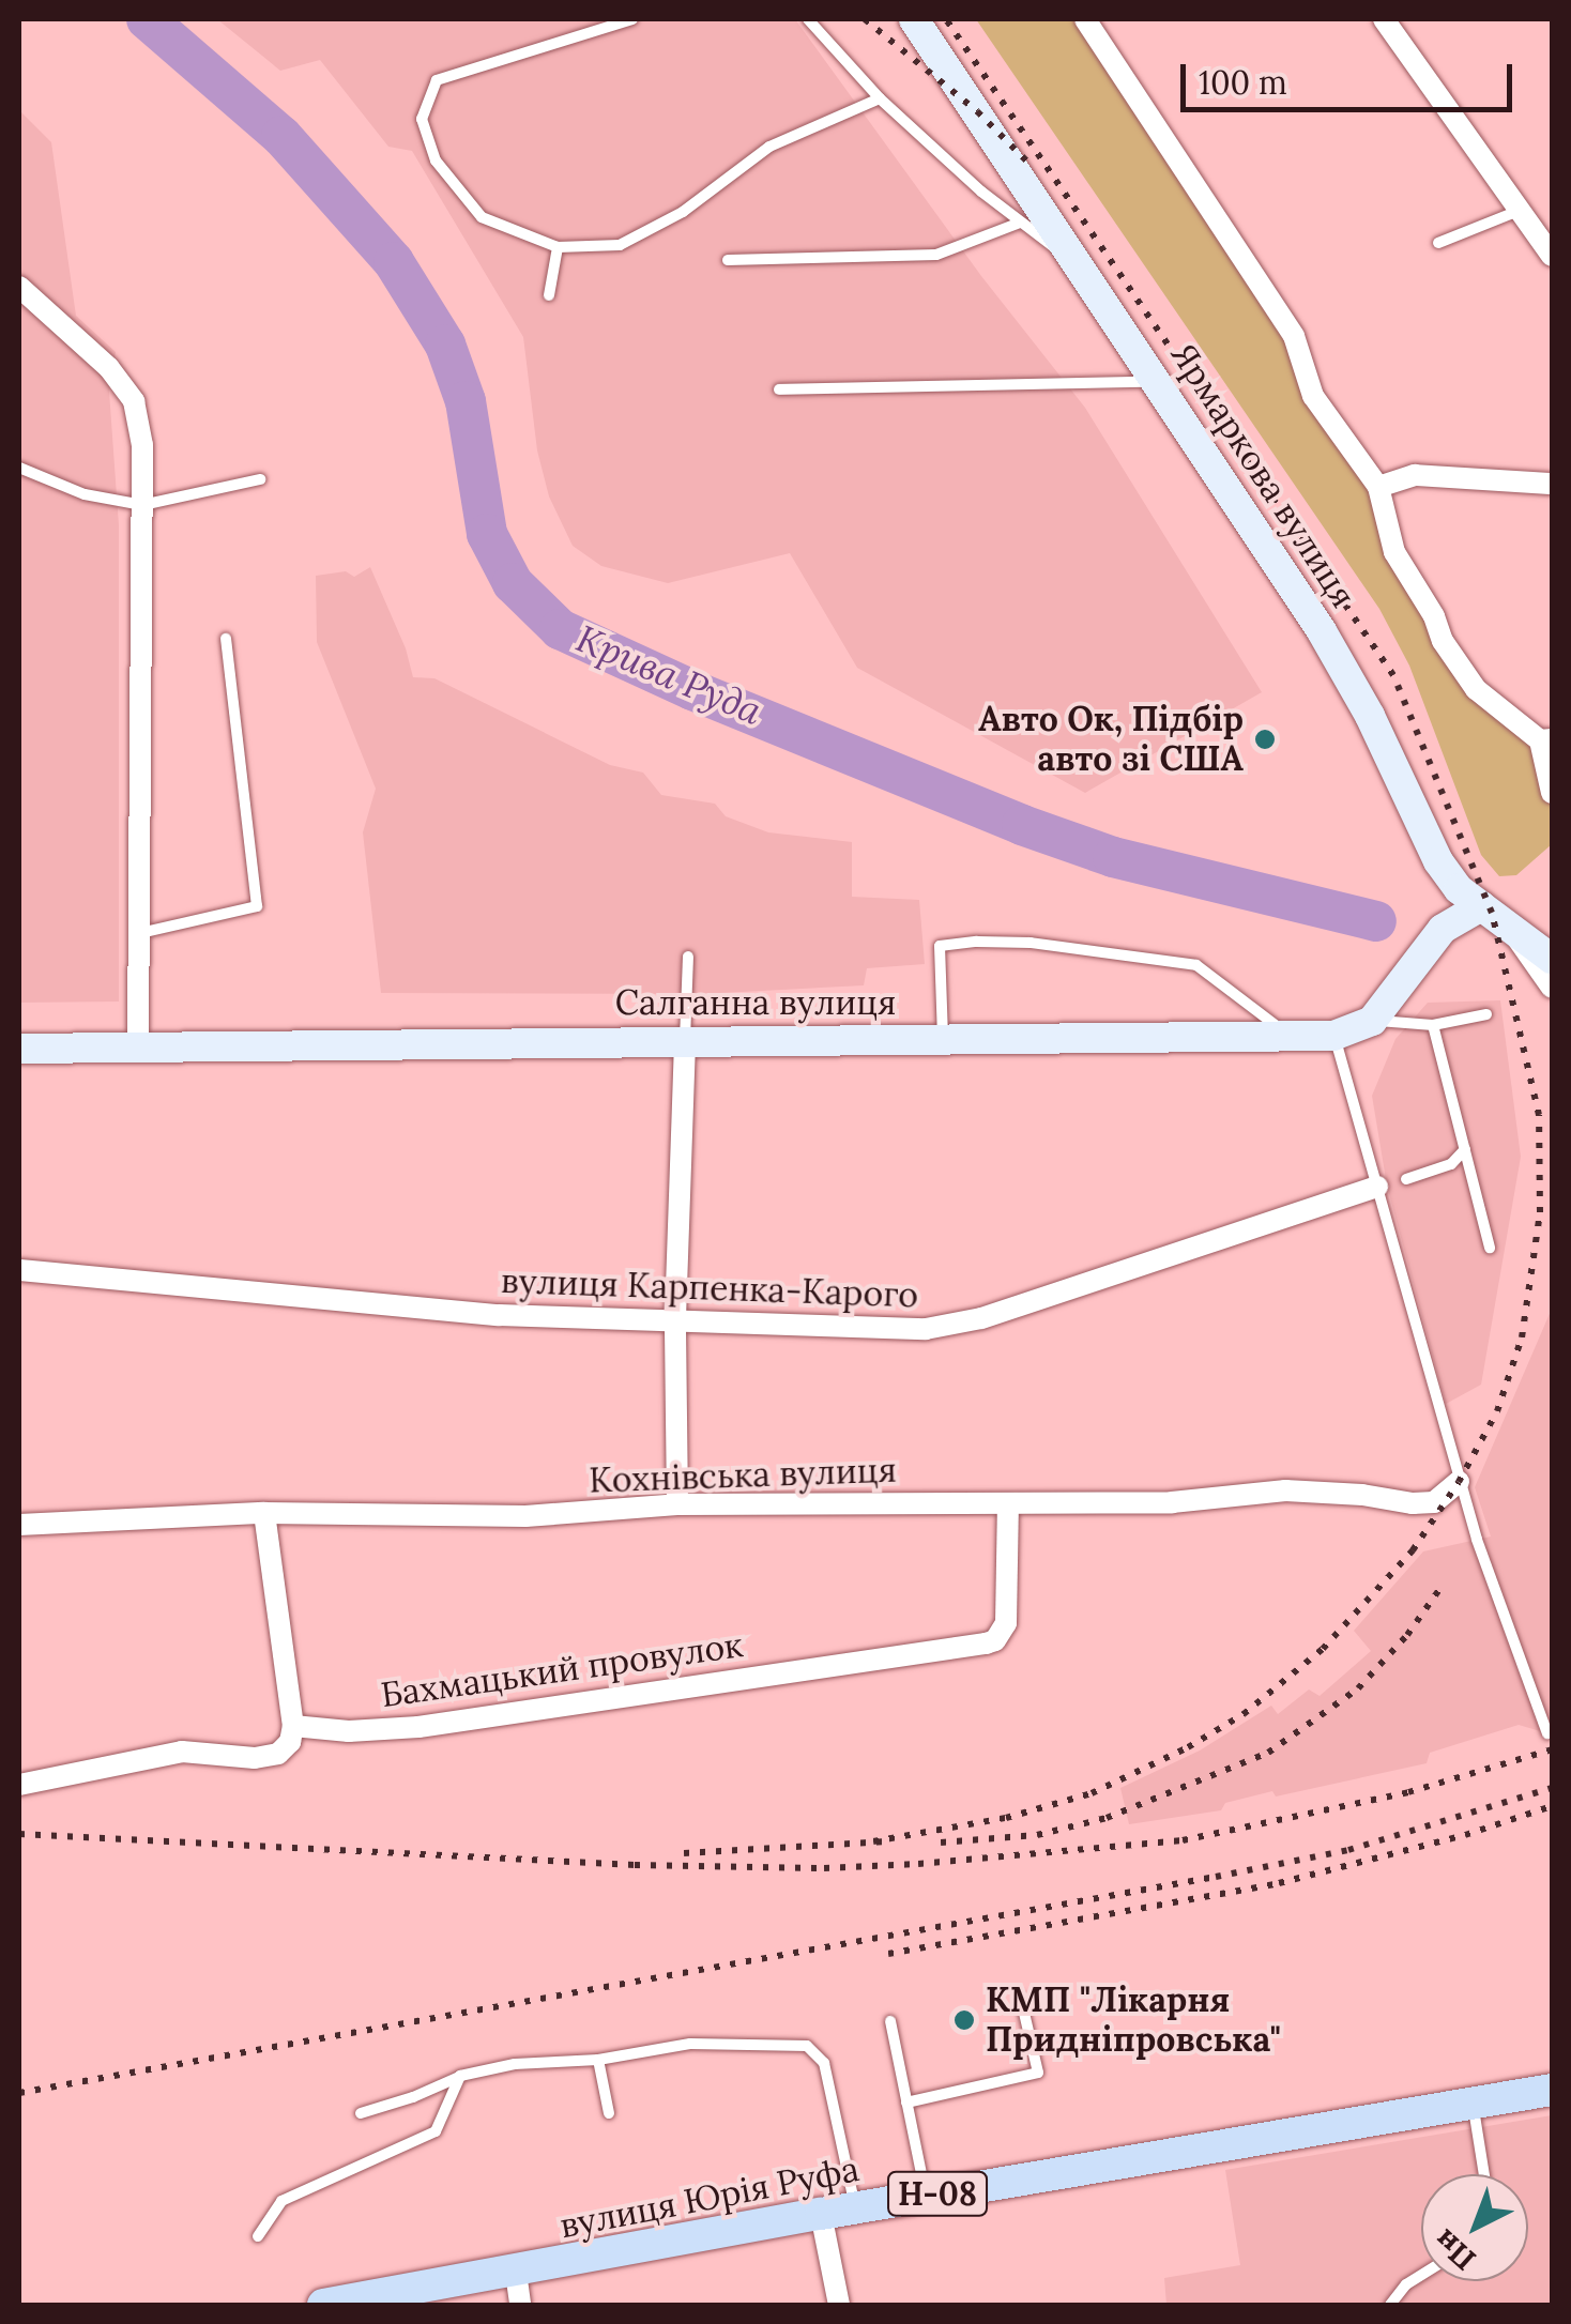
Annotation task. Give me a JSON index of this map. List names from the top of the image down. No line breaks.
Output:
{"streets":{"main road":["Н-08","вулиця Юрія Руфа"],"street":["Ярмаркова вулиця","Салганна вулиця","вулиця Карпенка-Карого","Кохнівська вулиця","Бахмацький провулок"]},"crossings":[["Кохнівська вулиця","Бахмацький провулок"]],"water":["Крива Руда"],"places":["Авто Ок, Підбір авто зі США","КМП \"Лікарня Придніпровська\""],"scale_bar":"100 m","north":"bottom left"}
